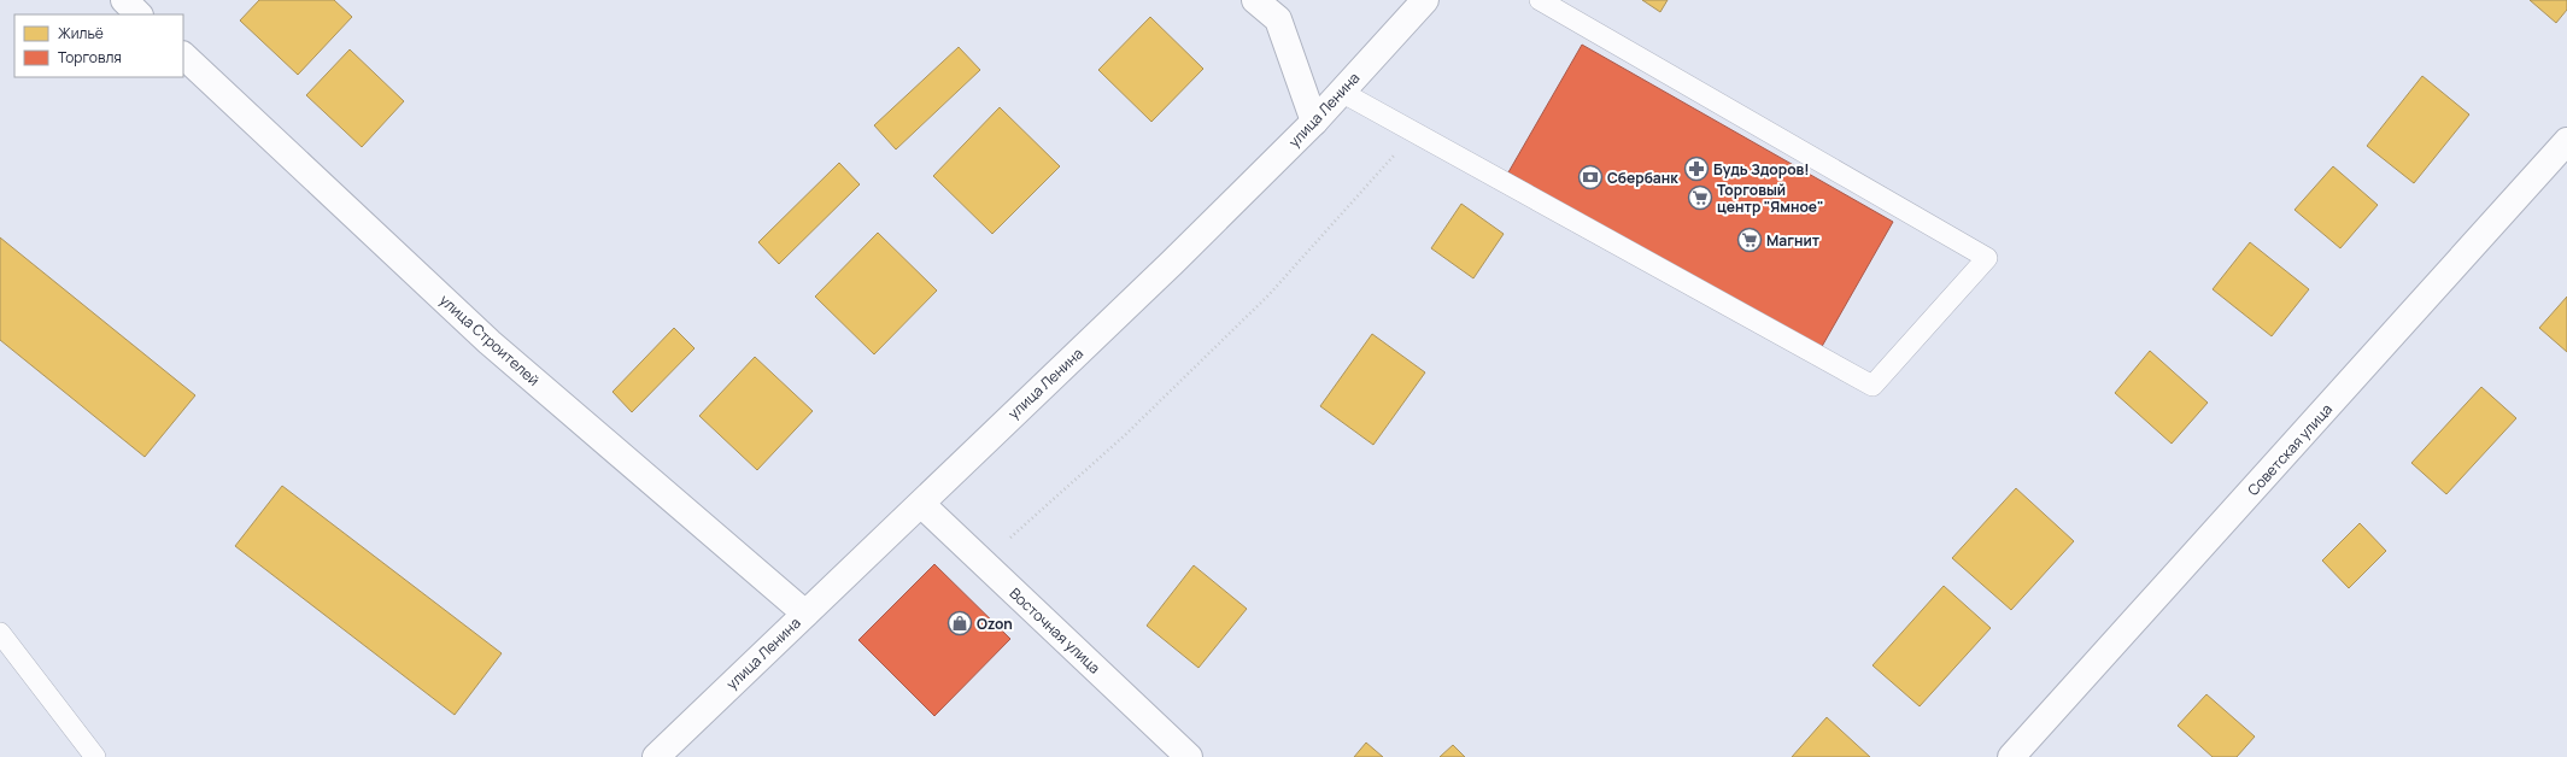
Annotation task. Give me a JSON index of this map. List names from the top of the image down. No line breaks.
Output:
{"streets":{"street":["улица Ленина","улица Строителей","Советская улица","Восточная улица"]},"crossings":[["улица Ленина","улица Строителей"],["улица Ленина","Восточная улица"]],"places":{"pharmacy":["Будь Здоров!"],"bank":["Сбербанк"],"supermarket":["Торговый центр \"Ямное\"","Магнит"],"shop":["Ozon"]},"legend":["Жильё","Торговля"]}
